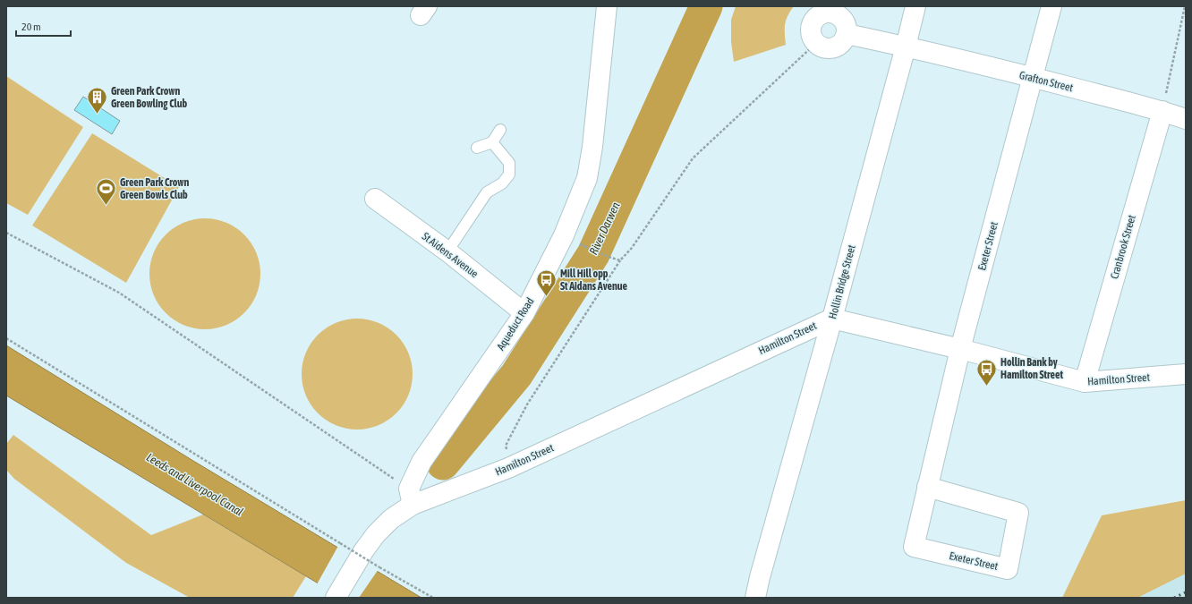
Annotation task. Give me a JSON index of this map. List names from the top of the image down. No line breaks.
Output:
{"streets":{"street":["Grafton Street","Exeter Street","Cranbrook Street","St Aidens Avenue","Hollin Bridge Street","Aqueduct Road","Hamilton Street"]},"crossings":[["Grafton Street","Exeter Street"],["Grafton Street","Cranbrook Street"],["Grafton Street","Hollin Bridge Street"],["Exeter Street","Hamilton Street"],["Cranbrook Street","Hamilton Street"],["St Aidens Avenue","Aqueduct Road"],["Hollin Bridge Street","Hamilton Street"],["Aqueduct Road","Hamilton Street"]],"water":["River Darwen","Leeds and Liverpool Canal"],"places":{"building":["Green Park Crown Green Bowling Club"],"sports":["Green Park Crown Green Bowls Club"],"bus stop":["Mill Hill opp St Aidans Avenue","Hollin Bank by Hamilton Street"]},"scale_bar":"20 m"}
